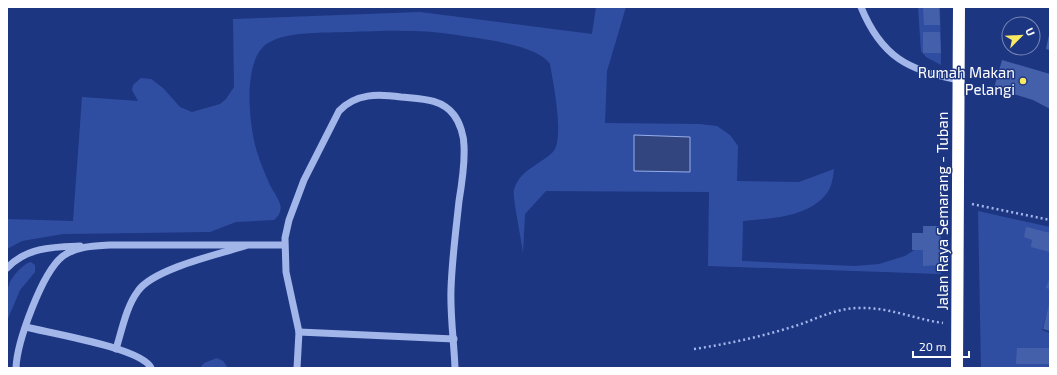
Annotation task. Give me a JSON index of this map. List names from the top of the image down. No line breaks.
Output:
{"streets":{"highway":["Jalan Raya Semarang - Tuban"]},"places":["Rumah Makan Pelangi"],"scale_bar":"20 m","north":"top right"}
